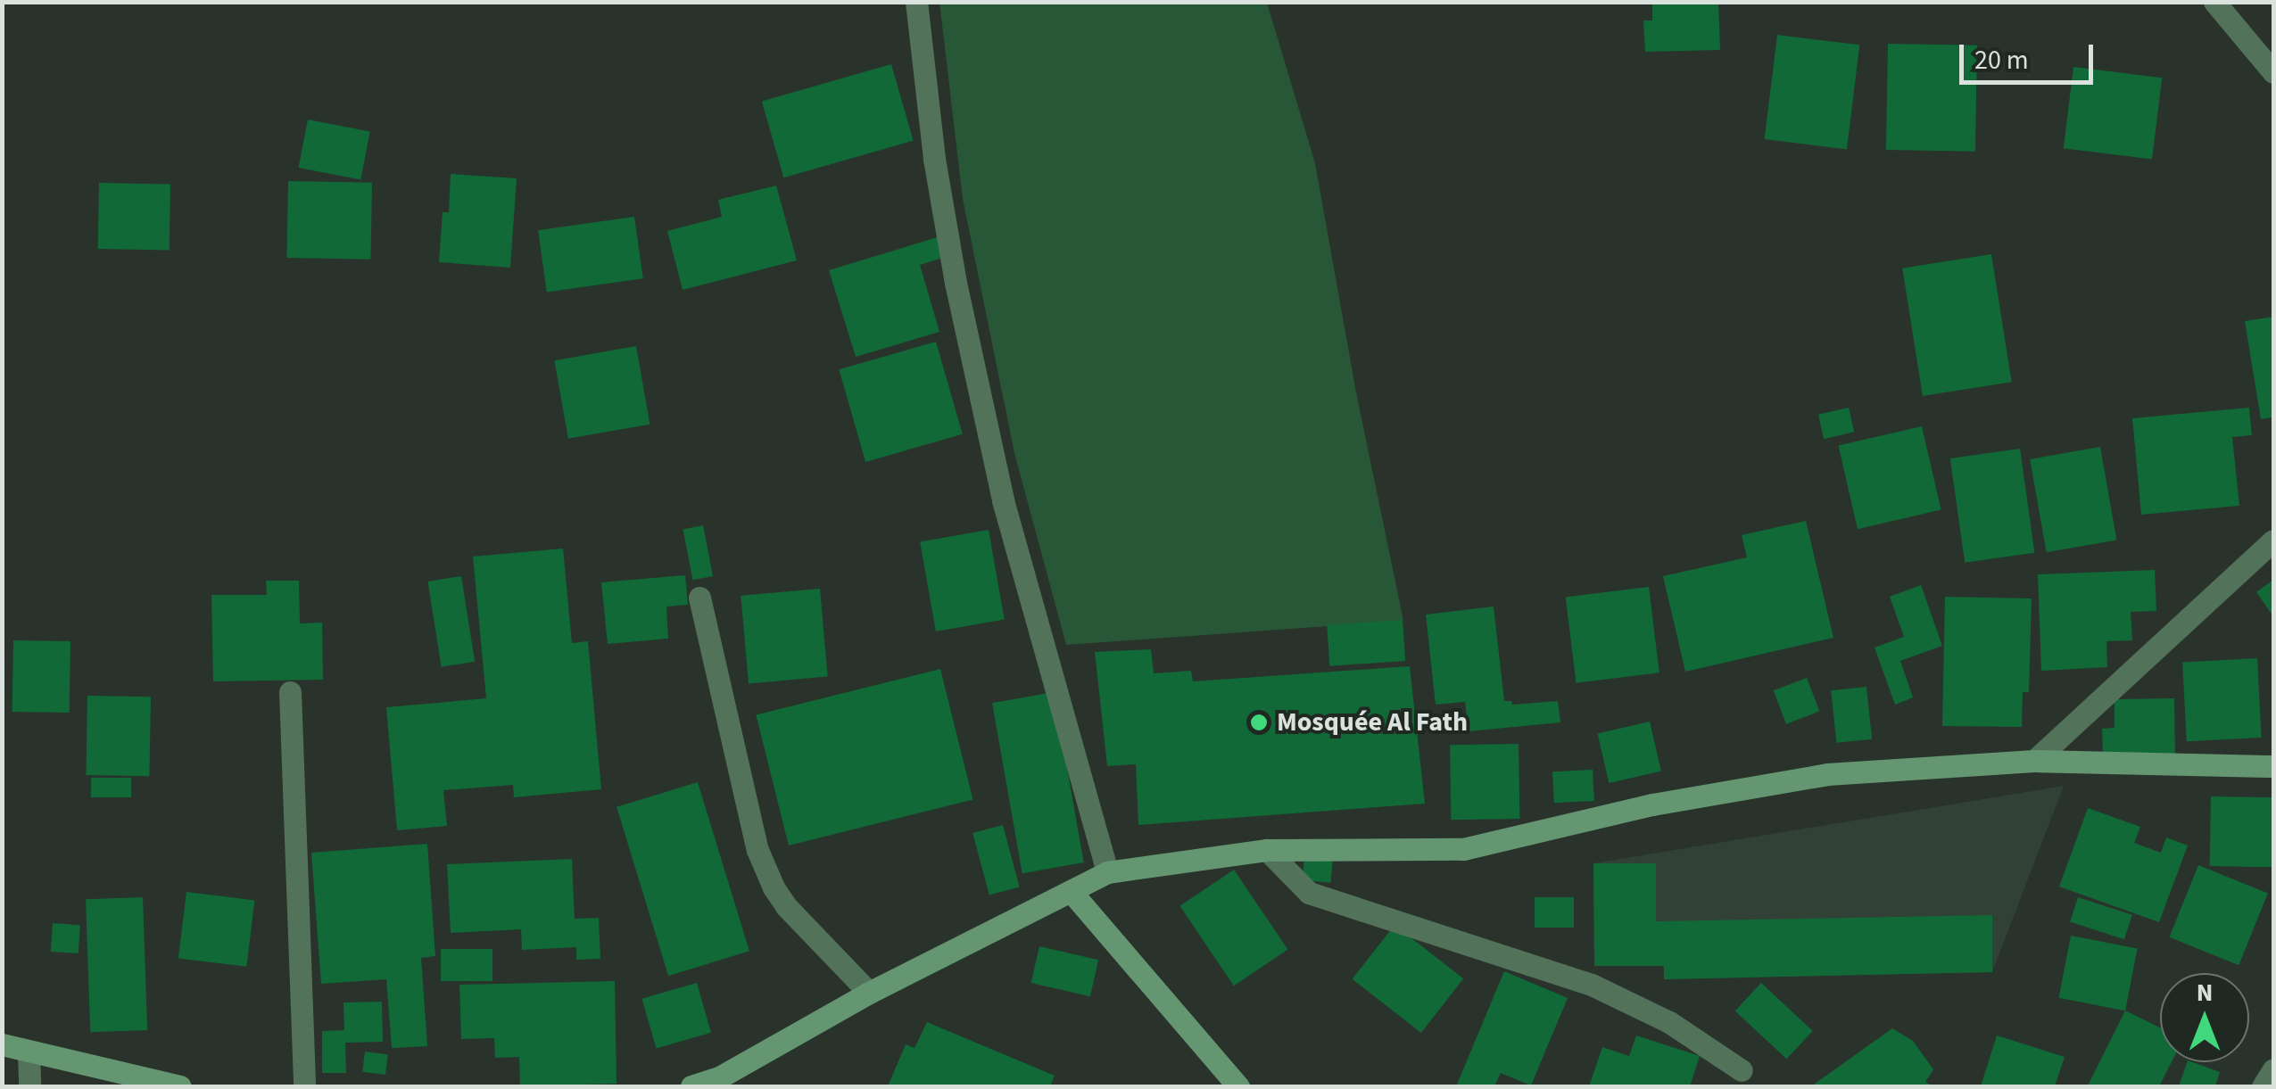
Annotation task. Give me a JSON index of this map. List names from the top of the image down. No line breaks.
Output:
{"places":["Mosquée Al Fath"],"scale_bar":"20 m","north":"top"}
